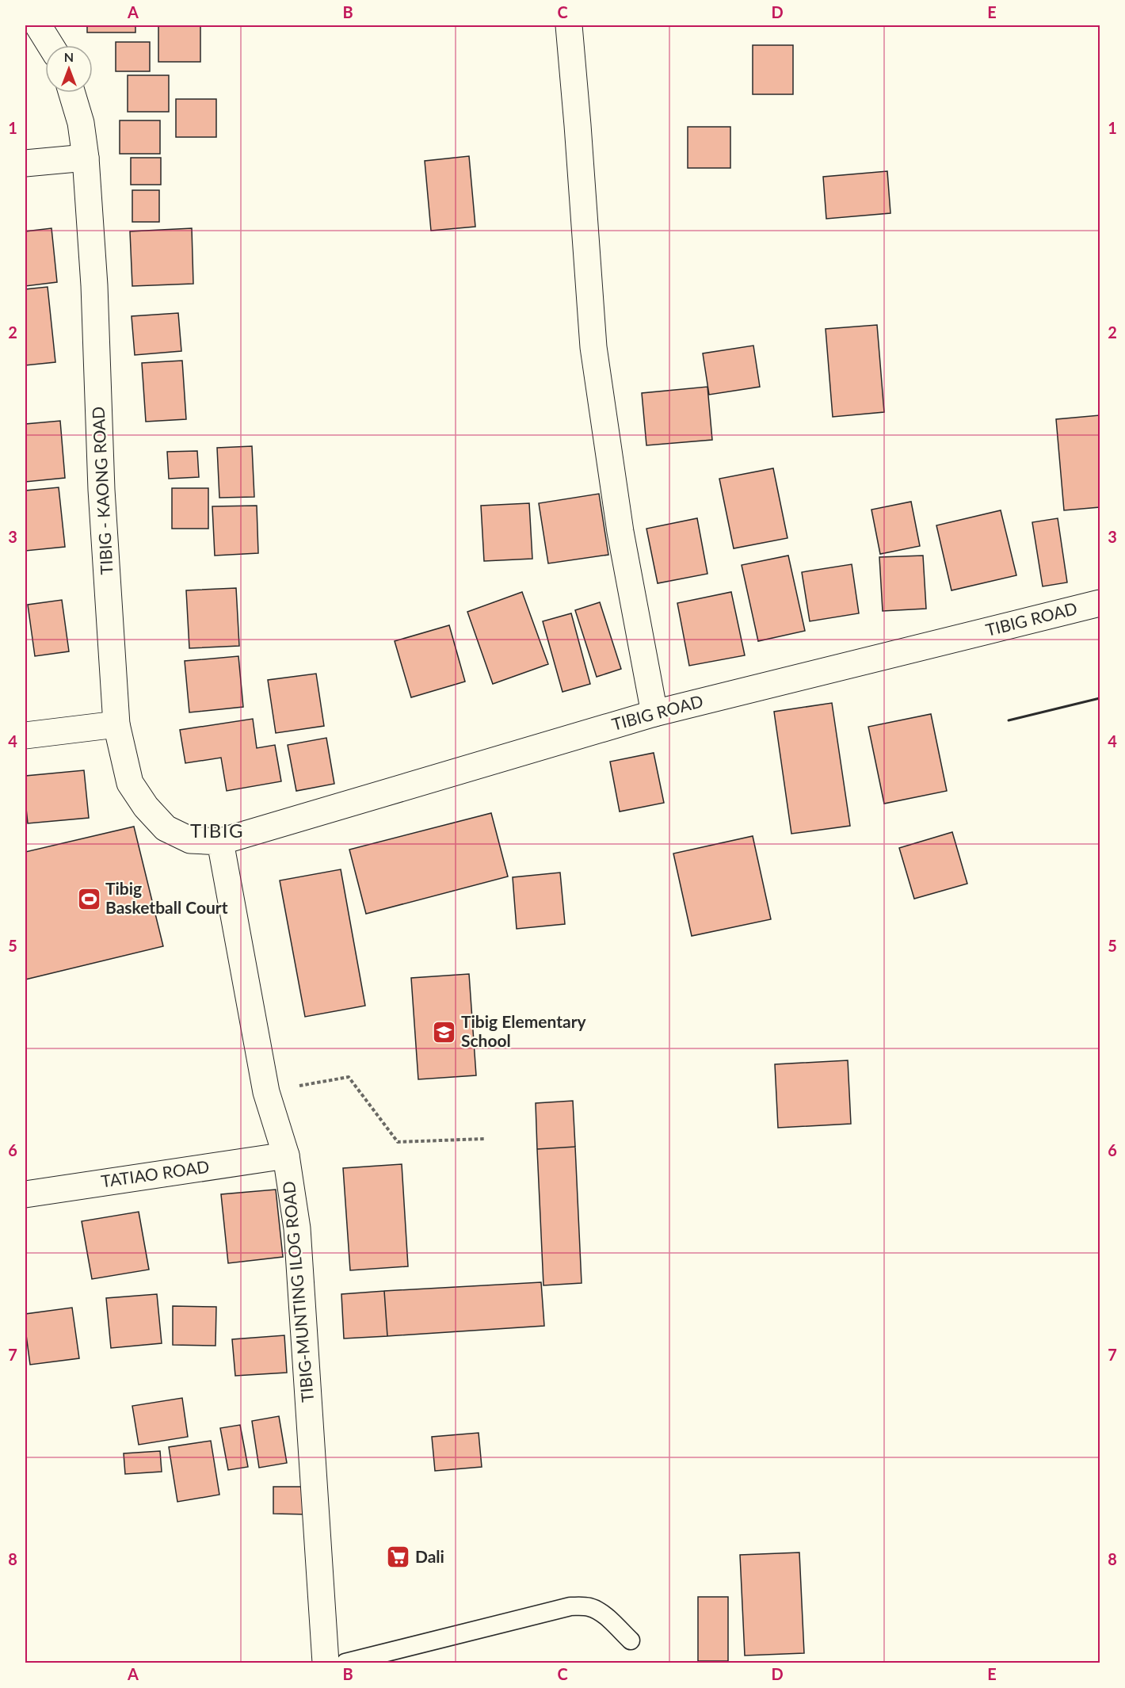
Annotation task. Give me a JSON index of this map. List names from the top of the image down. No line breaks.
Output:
{"streets":{"street":["TIBIG - KAONG ROAD","TIBIG ROAD","TATIAO ROAD","TIBIG-MUNTING ILOG ROAD"]},"crossings":[["TIBIG - KAONG ROAD","TIBIG ROAD"],["TIBIG - KAONG ROAD","TIBIG-MUNTING ILOG ROAD"],["TIBIG ROAD","TIBIG-MUNTING ILOG ROAD"],["TATIAO ROAD","TIBIG-MUNTING ILOG ROAD"]],"districts":["TIBIG"],"places":{"sports":["Tibig Basketball Court"],"school or university":["Tibig Elementary School"],"supermarket":["Dali"]},"north":"top","grid":{"columns":["A","B","C","D","E"],"rows":["1","2","3","4","5","6","7","8"]}}
